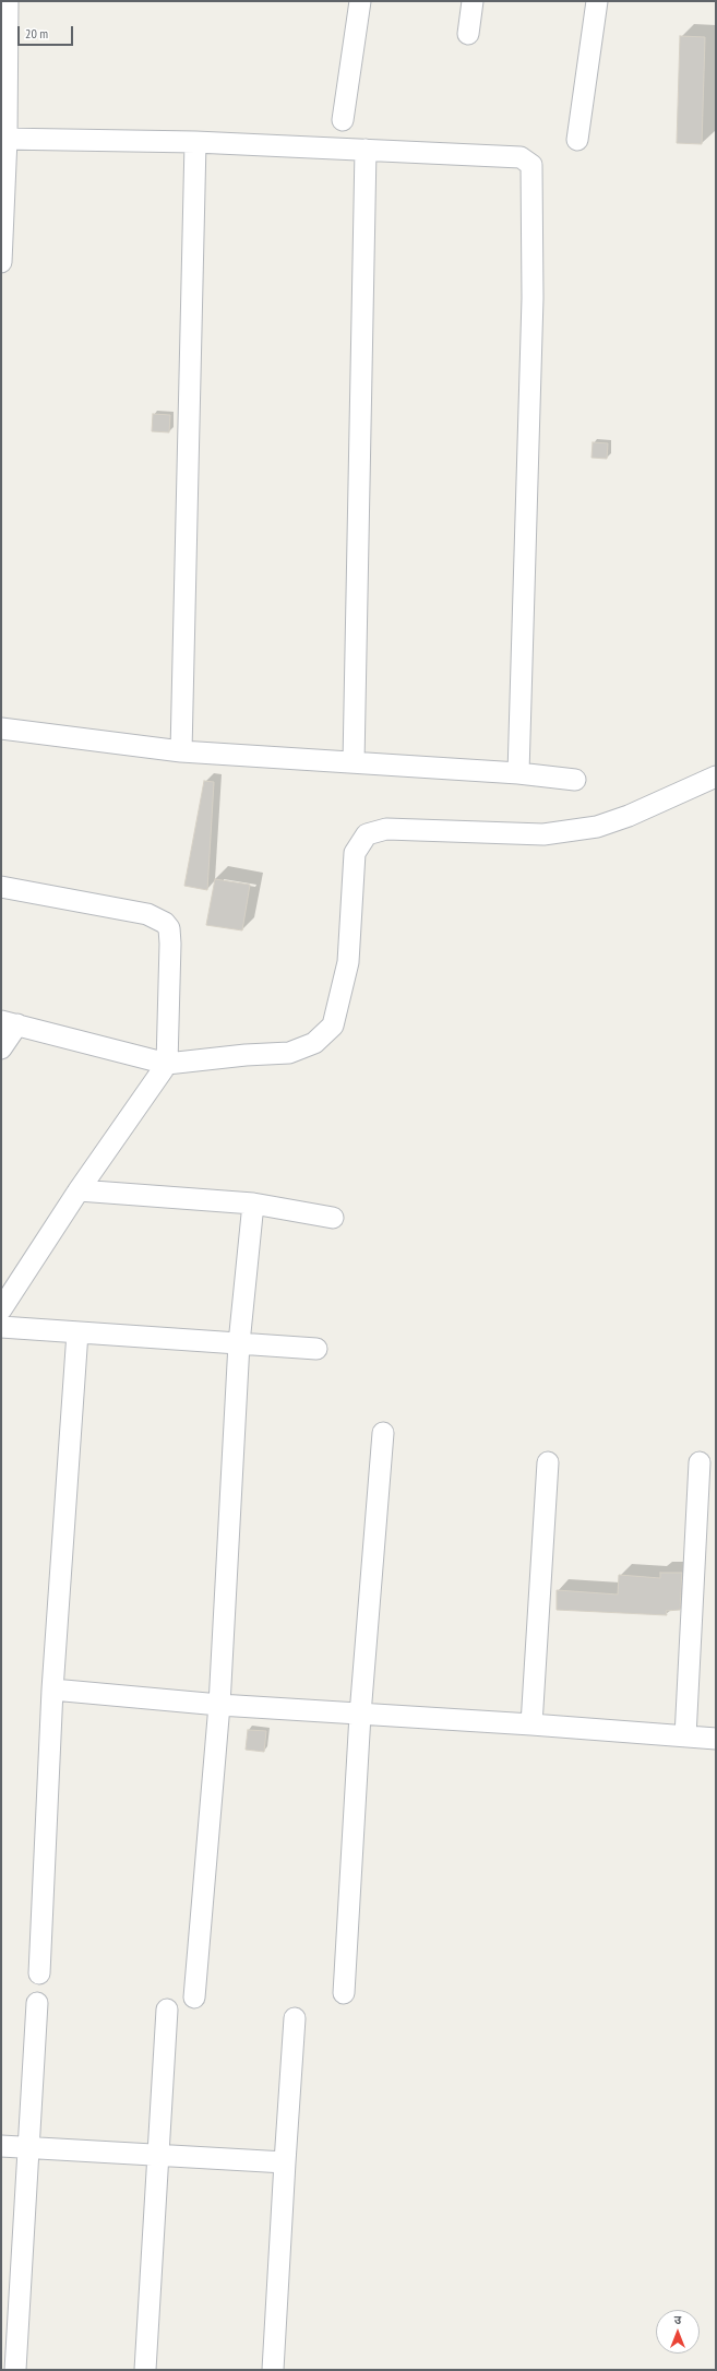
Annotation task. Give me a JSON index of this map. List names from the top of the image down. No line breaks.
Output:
{"scale_bar":"20 m","north":"top"}
